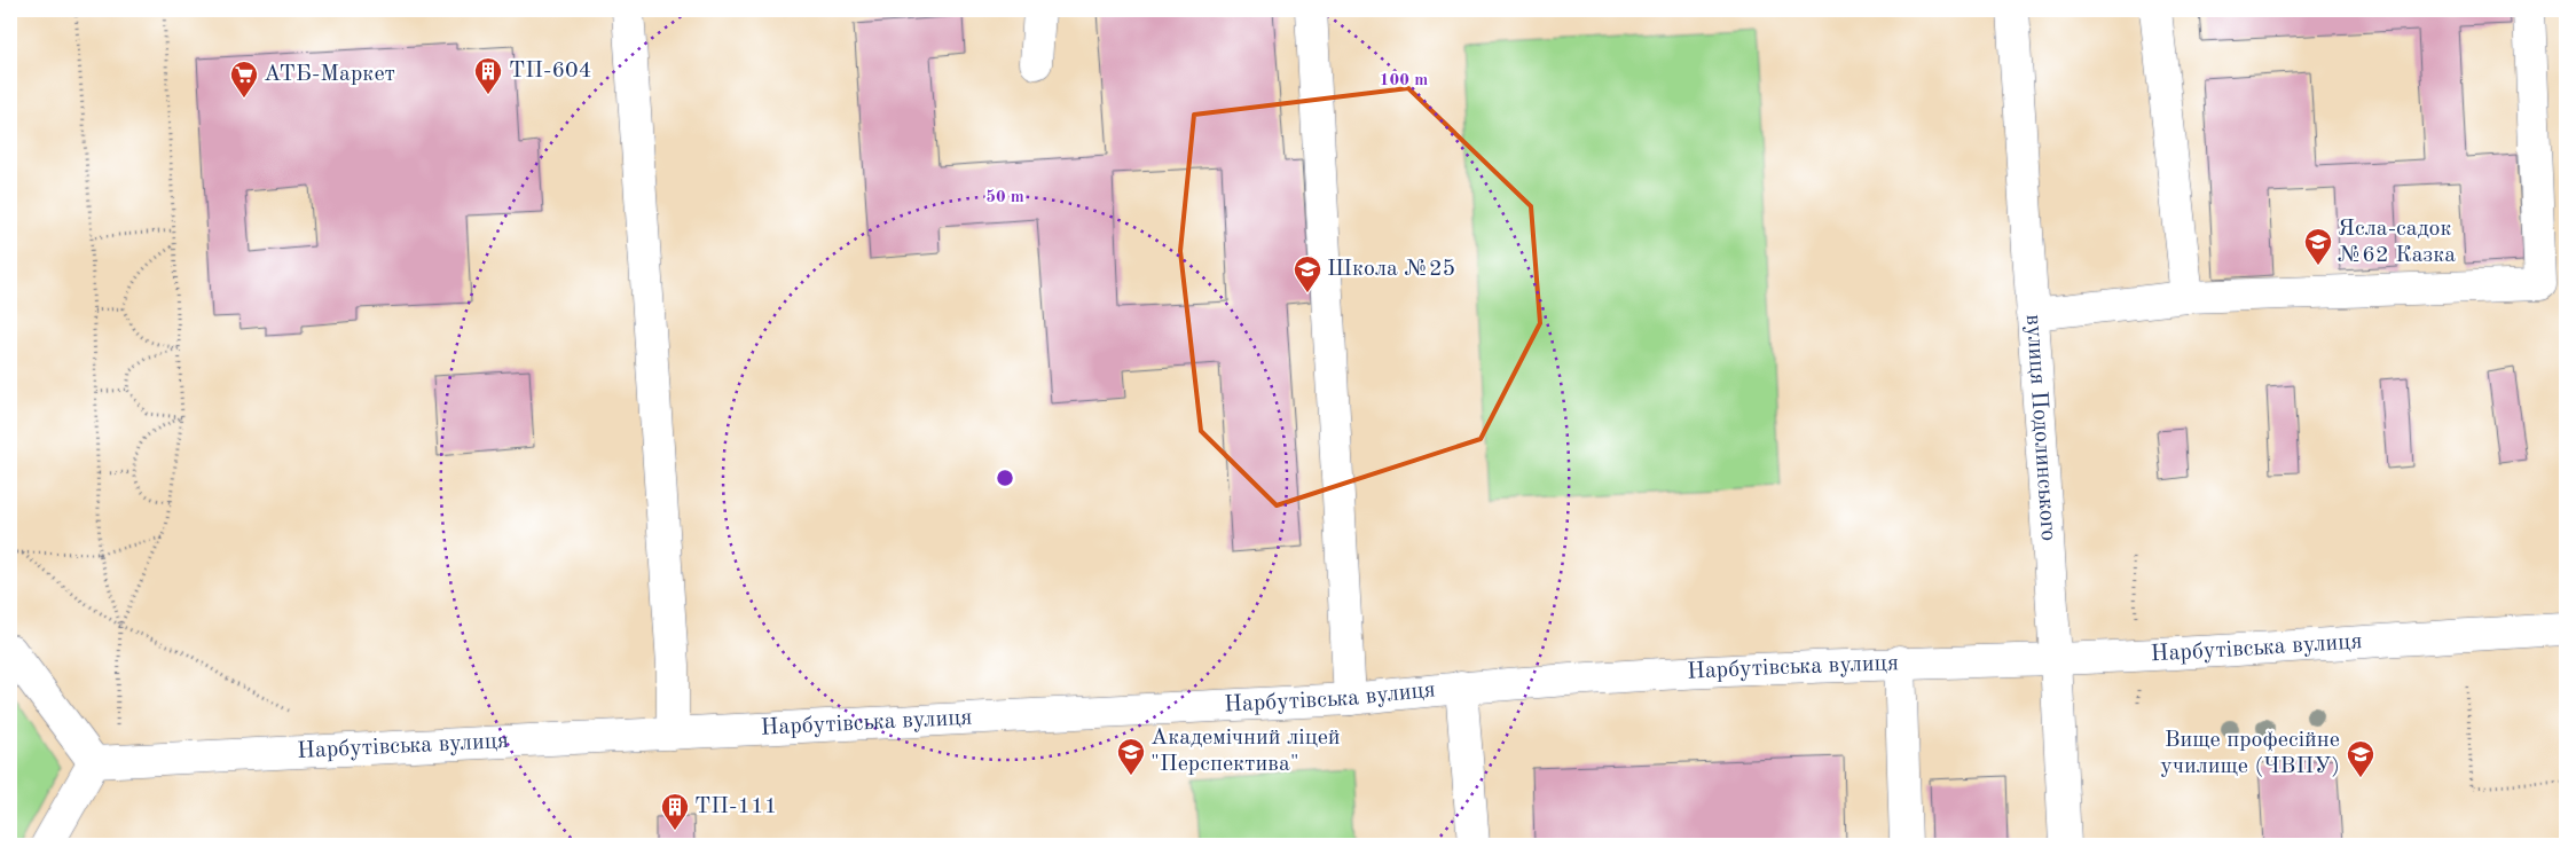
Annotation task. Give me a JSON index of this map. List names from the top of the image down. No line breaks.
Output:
{"streets":{"street":["вулиця Подолинського","Нарбутівська вулиця"]},"crossings":[["вулиця Подолинського","Нарбутівська вулиця"]],"places":{"building":["ТП-604","ТП-111"],"supermarket":["АТБ-Маркет"],"school or university":["Ясла-садок №62 Казка","Школа №25","Академічний ліцей \"Перспектива\"","Вище професійне училище (ЧВПУ)"]},"rings":["100 m","50 m"]}
